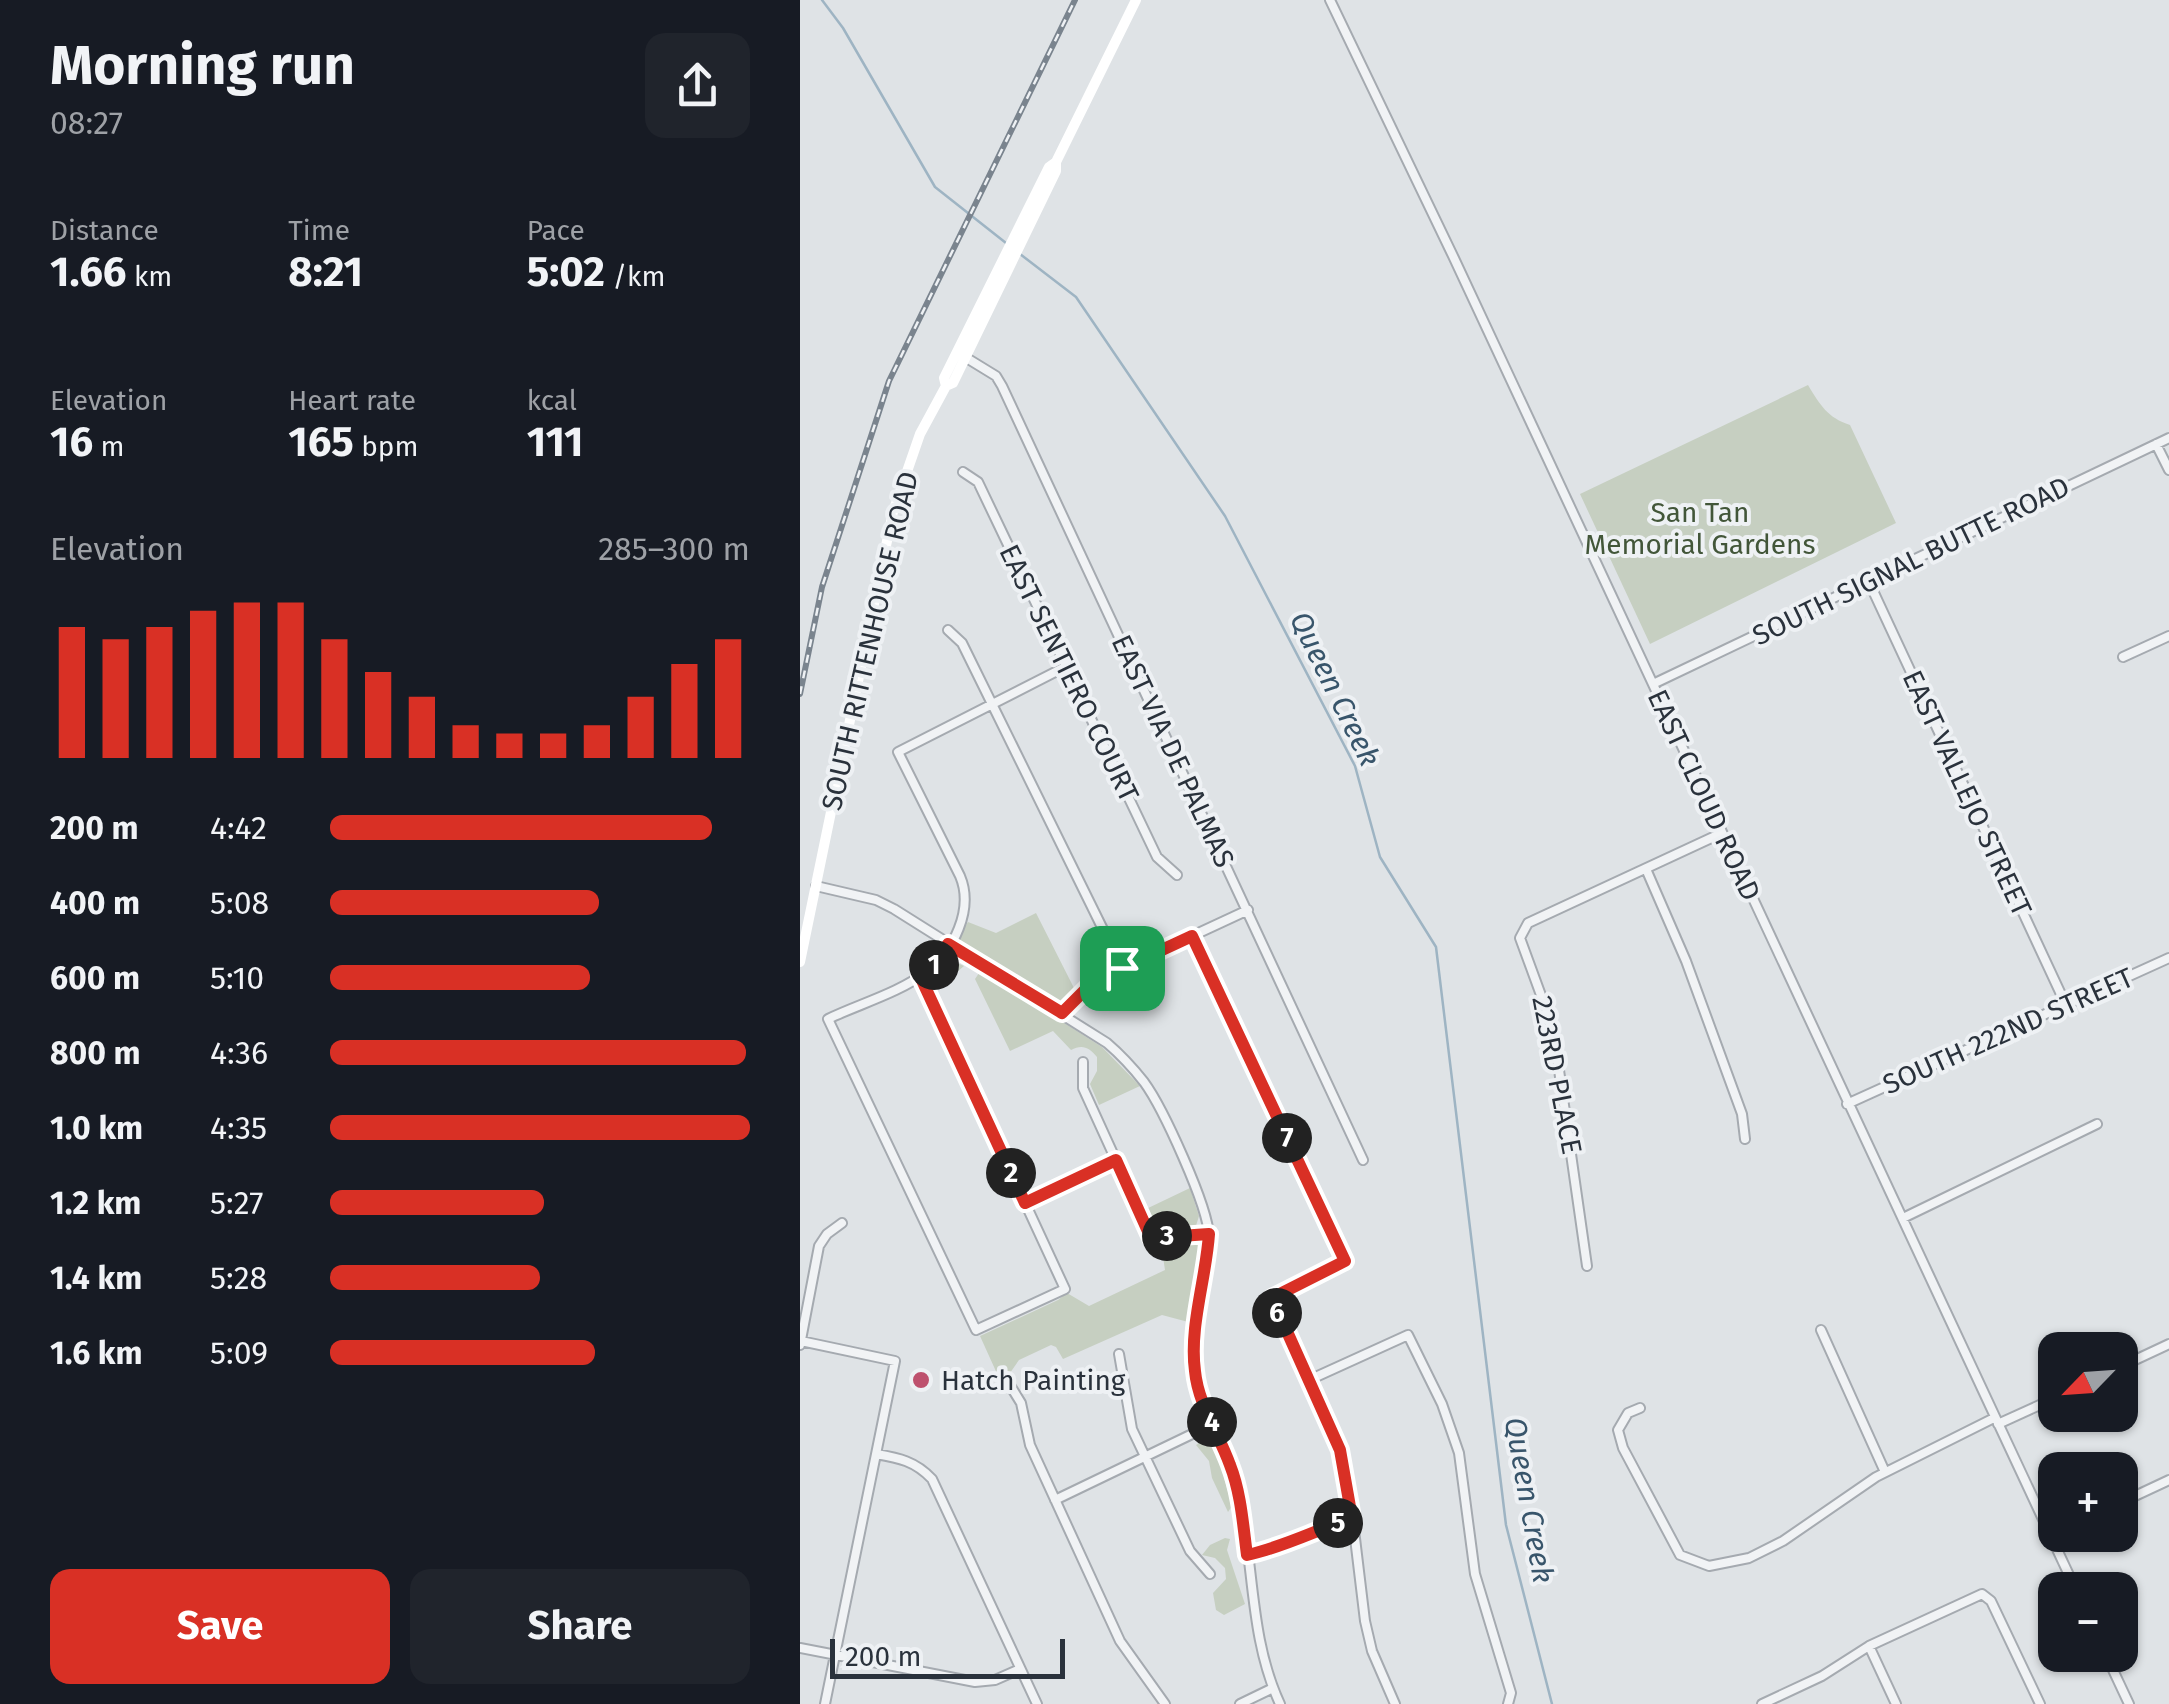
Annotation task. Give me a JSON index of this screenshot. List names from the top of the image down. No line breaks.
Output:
{"streets":{"main road":["SOUTH RITTENHOUSE ROAD"],"street":["SOUTH SIGNAL BUTTE ROAD","EAST SENTIERO COURT","EAST VIA DE PALMAS","EAST VALLEJO STREET","EAST CLOUD ROAD","SOUTH 222ND STREET","223RD PLACE"]},"crossings":[["SOUTH SIGNAL BUTTE ROAD","EAST VALLEJO STREET"],["SOUTH SIGNAL BUTTE ROAD","EAST CLOUD ROAD"],["SOUTH RITTENHOUSE ROAD","EAST VIA DE PALMAS"],["EAST VALLEJO STREET","SOUTH 222ND STREET"],["EAST CLOUD ROAD","SOUTH 222ND STREET"],["EAST CLOUD ROAD","223RD PLACE"]],"water":["Queen Creek"],"parks":["San Tan Memorial Gardens"],"places":["Hatch Painting"],"scale_bar":"200 m","north":"bottom left","page":{"heading":["Morning run","08:27"],"stats":[["Distance","1.66 km"],["Time","8:21"],["Pace","5:02 /km"],["Elevation","16 m"],["Heart rate","165 bpm"],["kcal","111"]],"chart":["Elevation","285–300 m"],"list":[{"name":"200 m","note":"4:42"},{"name":"400 m","note":"5:08"},{"name":"600 m","note":"5:10"},{"name":"800 m","note":"4:36"},{"name":"1.0 km","note":"4:35"},{"name":"1.2 km","note":"5:27"},{"name":"1.4 km","note":"5:28"},{"name":"1.6 km","note":"5:09"}],"pins":["1","7","2","3","6","4","5"],"map_buttons":["+","−"],"buttons":["Save","Share"],"scale":"200 m"}}
